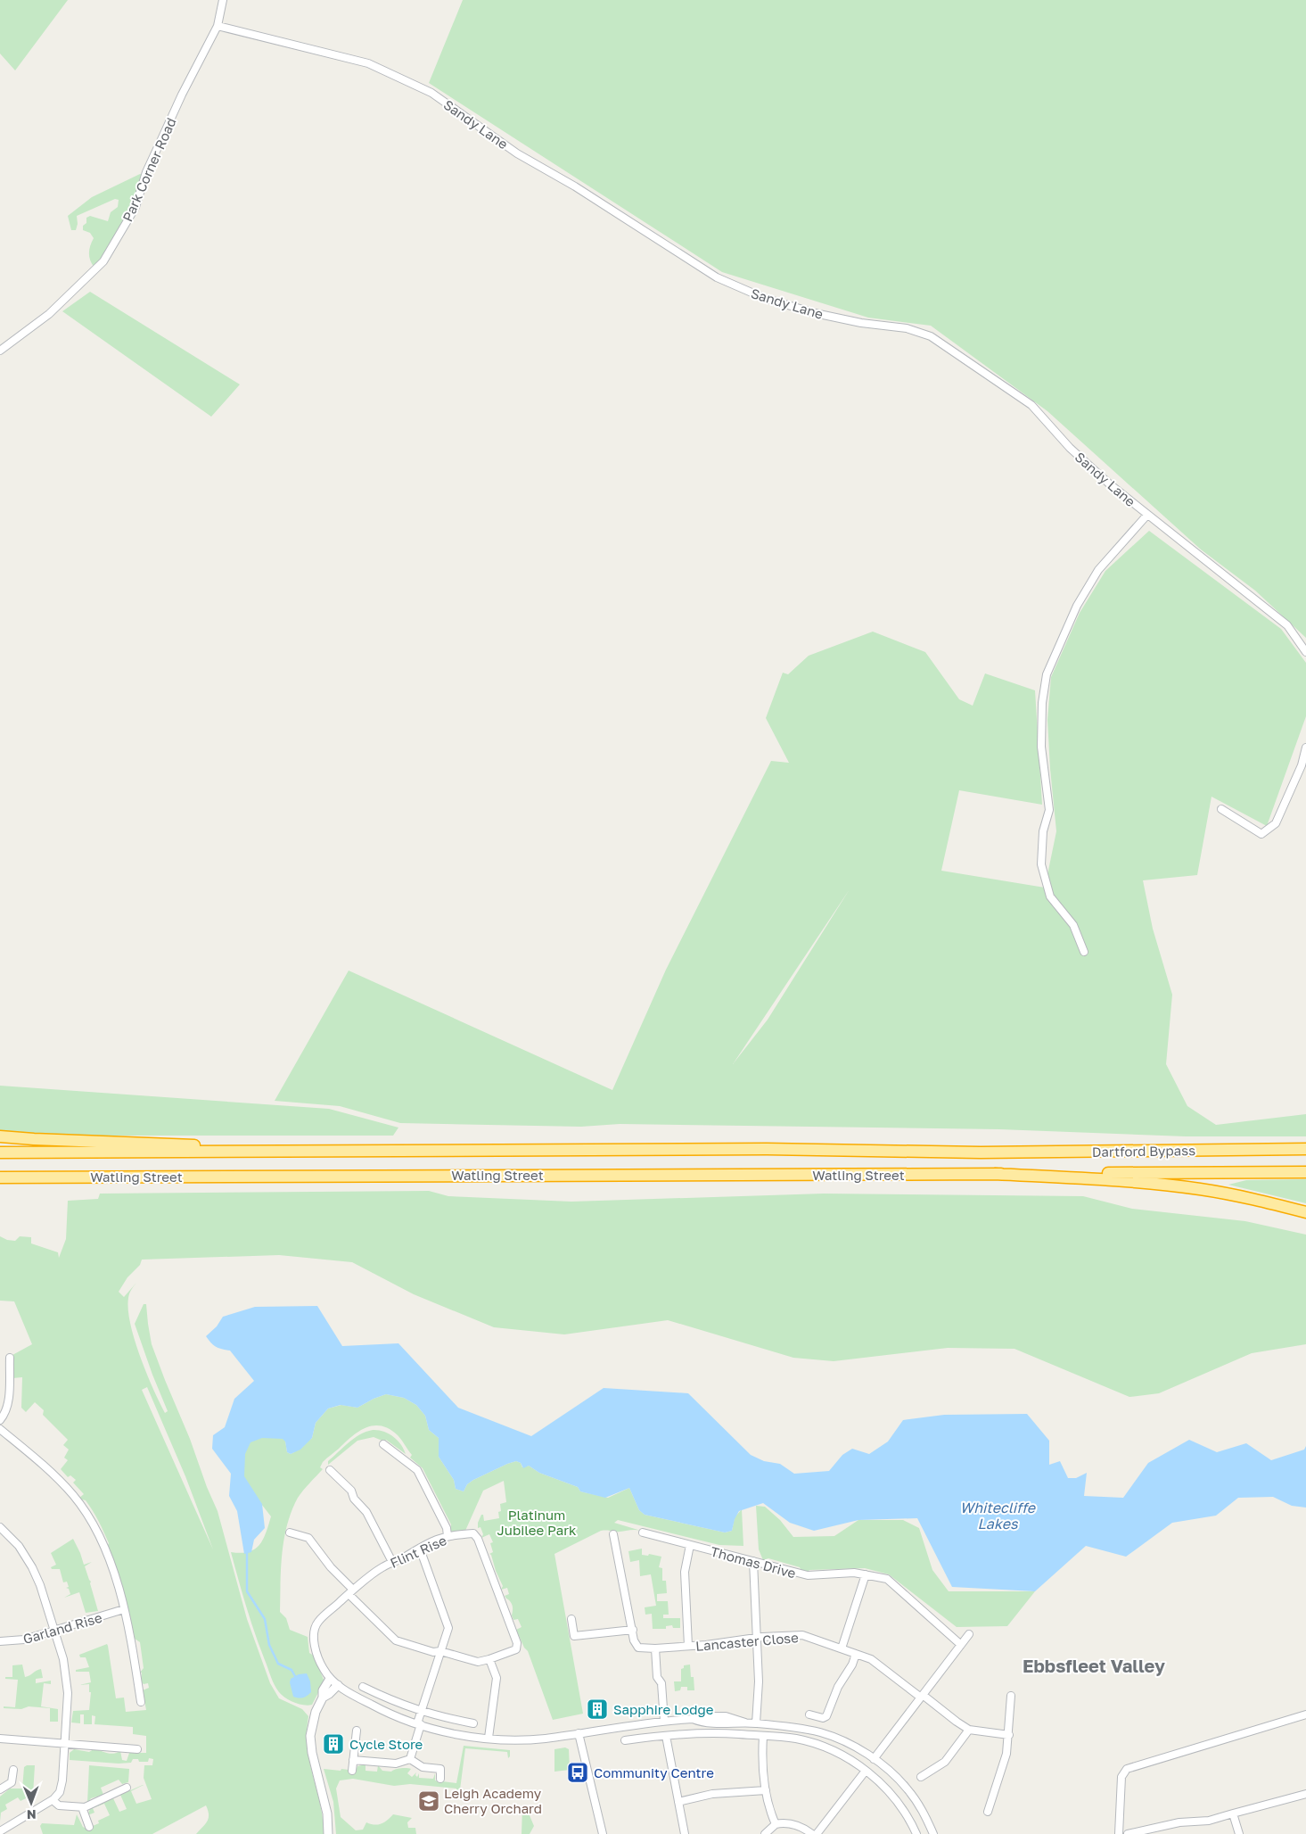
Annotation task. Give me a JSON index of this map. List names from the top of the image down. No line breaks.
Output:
{"streets":{"highway":["Dartford Bypass","Watling Street"],"street":["Sandy Lane","Park Corner Road","Flint Rise","Thomas Drive","Garland Rise","Lancaster Close"]},"crossings":[["Sandy Lane","Park Corner Road"],["Dartford Bypass","Watling Street"]],"districts":["Ebbsfleet Valley"],"water":["Whitecliffe Lakes"],"parks":["Platinum Jubilee Park"],"places":{"building":["Sapphire Lodge","Cycle Store"],"bus stop":["Community Centre"],"school or university":["Leigh Academy Cherry Orchard"]},"north":"bottom"}
